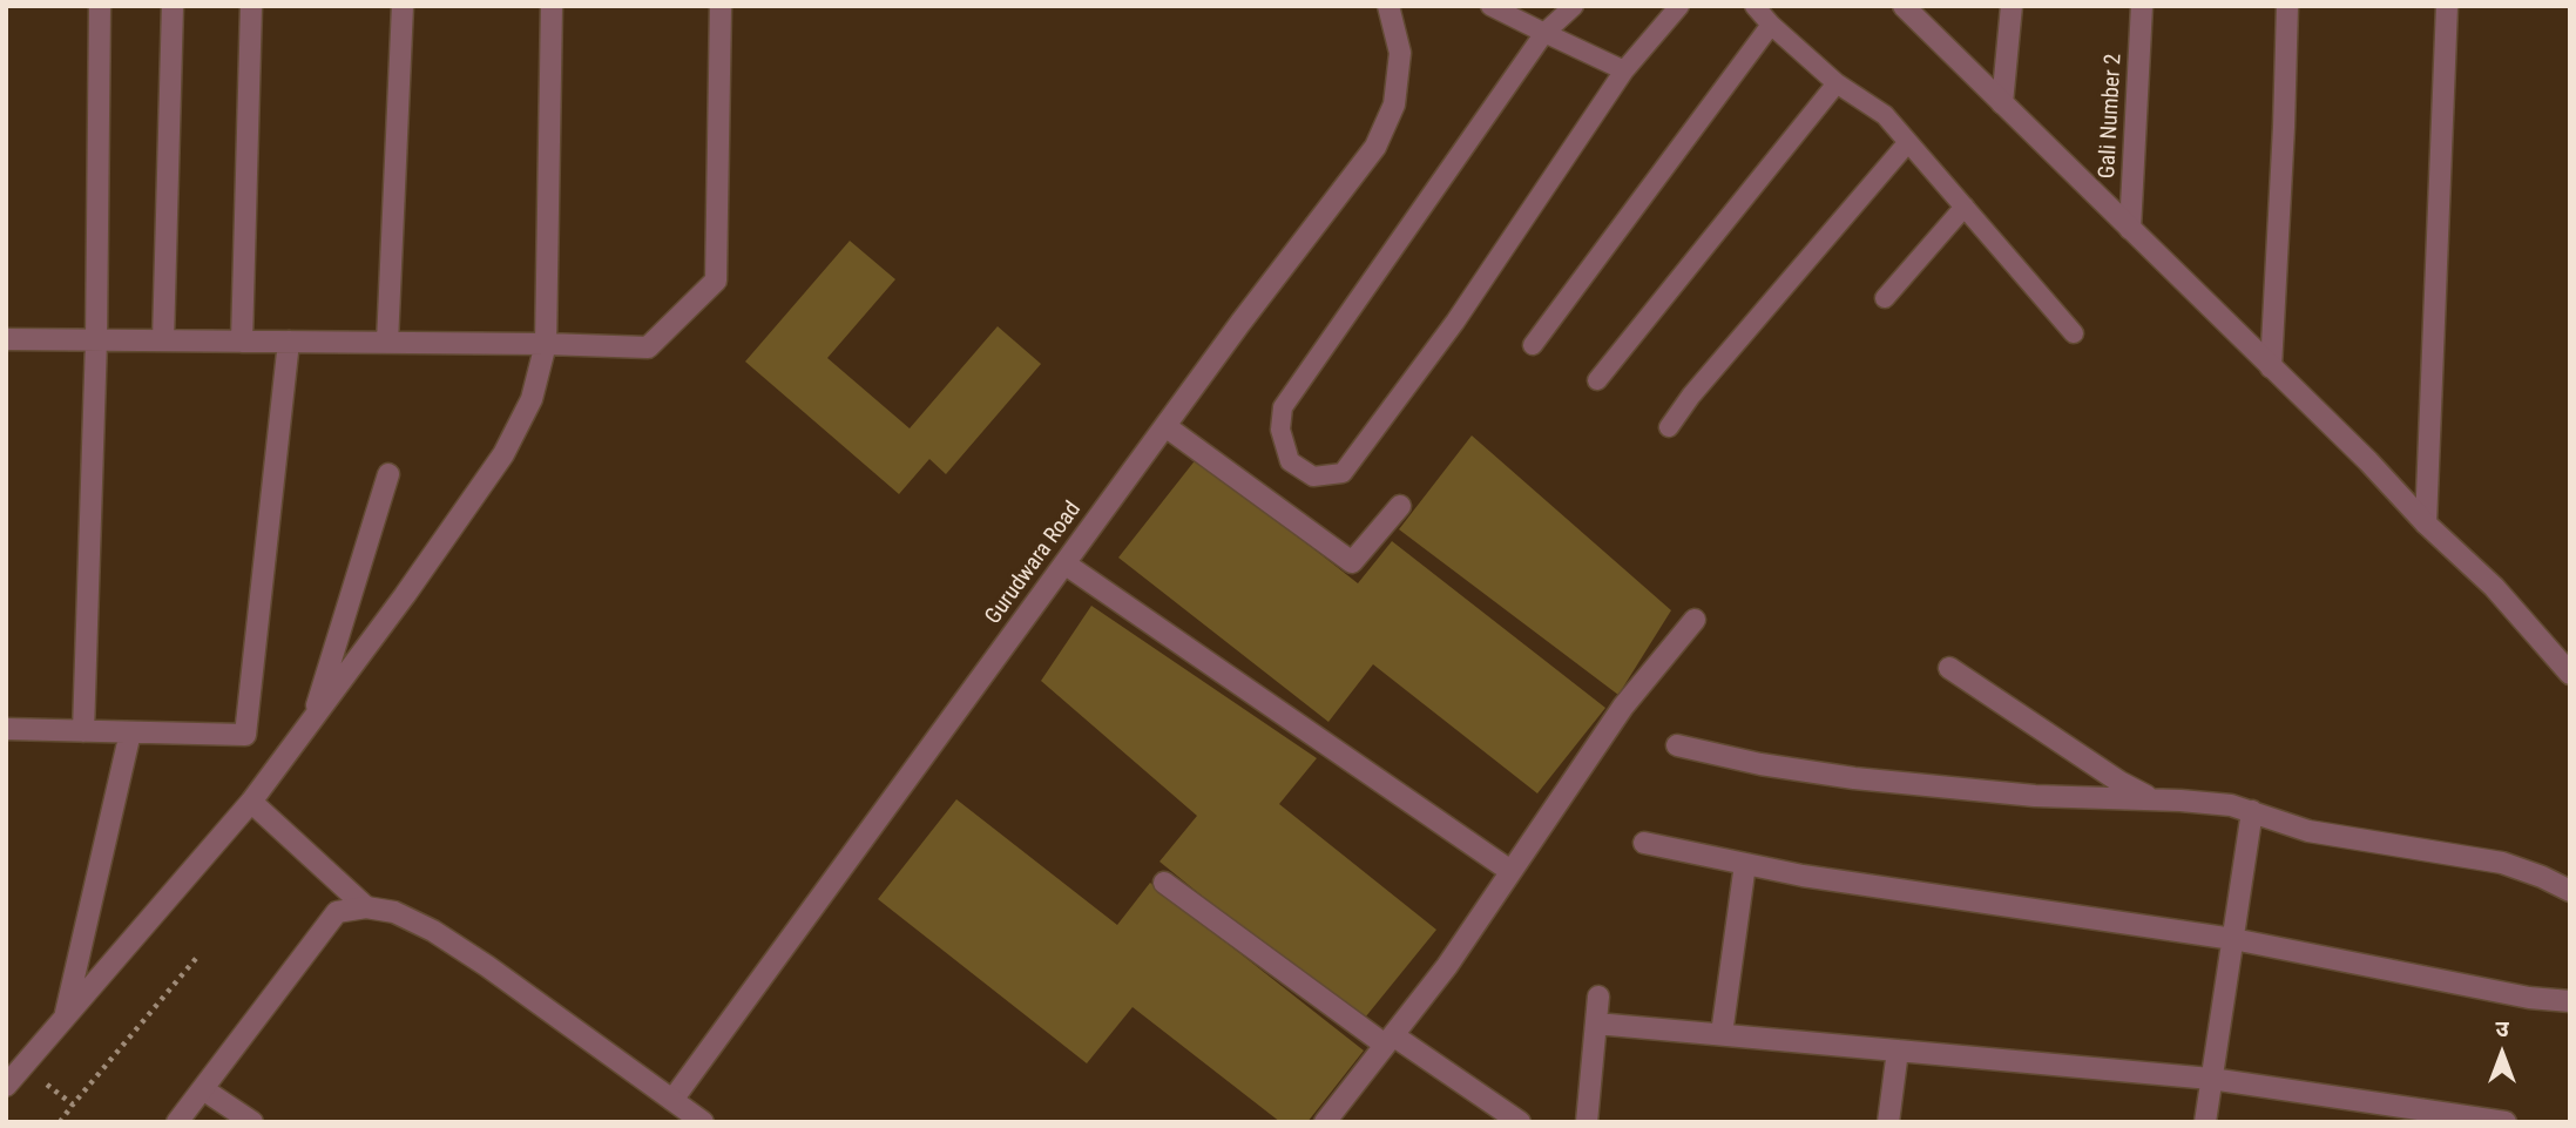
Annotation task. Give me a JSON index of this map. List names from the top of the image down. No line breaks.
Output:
{"streets":{"street":["Gali Number 2","Gurudwara Road"]},"north":"top"}
